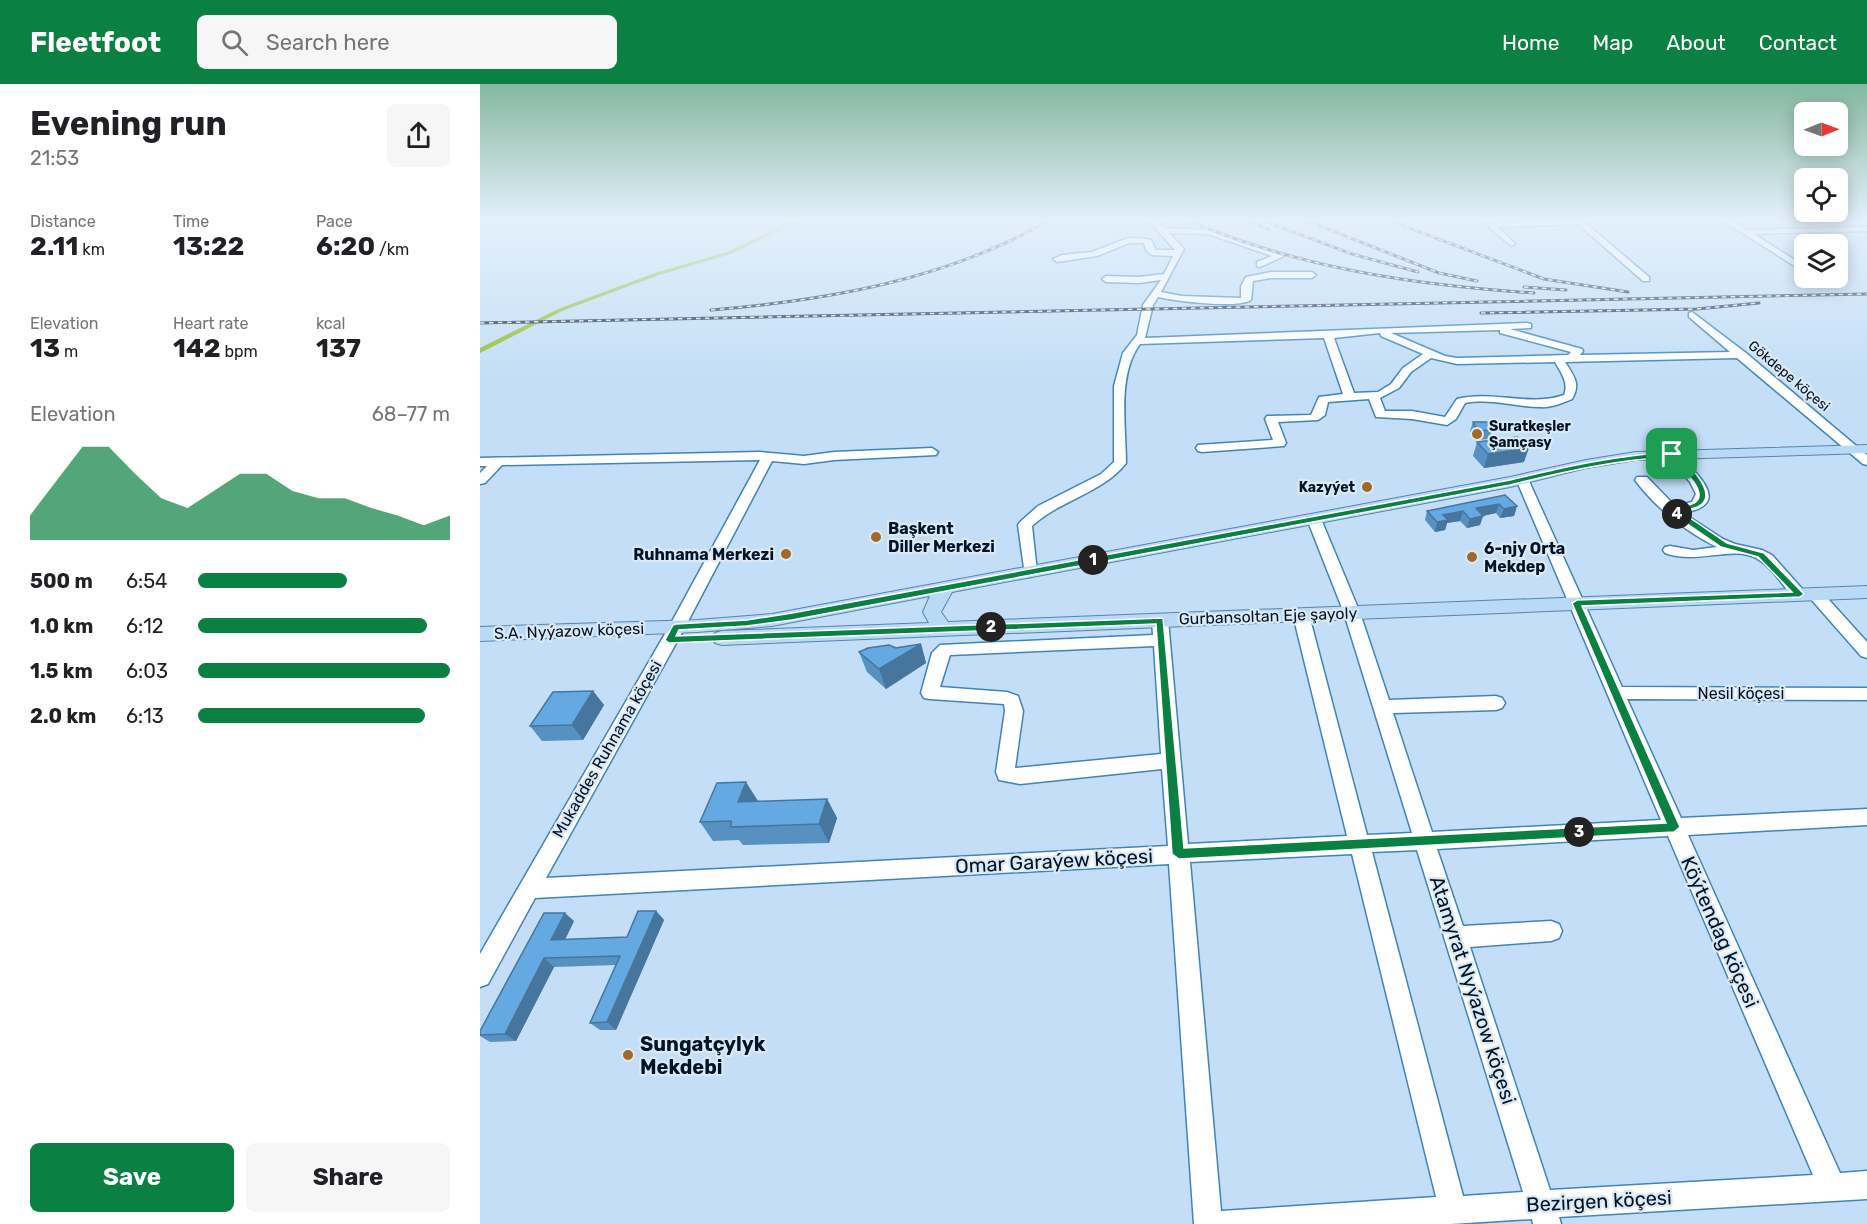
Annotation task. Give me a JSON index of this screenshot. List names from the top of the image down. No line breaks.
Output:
{"streets":{"main road":["Gurbansoltan Eje şayoly","S.A. Nyýazow köçesi"],"street":["Gökdepe köçesi","Nesil köçesi","Mukaddes Ruhnama köçesi","Omar Garaýew köçesi","Köýtendag köçesi","Atamyrat Nyýazow köçesi","Bezirgen köçesi"]},"crossings":[["Gökdepe köçesi","S.A. Nyýazow köçesi"],["Gurbansoltan Eje şayoly","S.A. Nyýazow köçesi"],["Gurbansoltan Eje şayoly","Mukaddes Ruhnama köçesi"],["Gurbansoltan Eje şayoly","Köýtendag köçesi"],["Gurbansoltan Eje şayoly","Atamyrat Nyýazow köçesi"],["S.A. Nyýazow köçesi","Mukaddes Ruhnama köçesi"],["S.A. Nyýazow köçesi","Köýtendag köçesi"],["S.A. Nyýazow köçesi","Atamyrat Nyýazow köçesi"],["Nesil köçesi","Köýtendag köçesi"],["Mukaddes Ruhnama köçesi","Omar Garaýew köçesi"],["Omar Garaýew köçesi","Köýtendag köçesi"],["Omar Garaýew köçesi","Atamyrat Nyýazow köçesi"],["Köýtendag köçesi","Bezirgen köçesi"],["Atamyrat Nyýazow köçesi","Bezirgen köçesi"]],"places":["Suratkeşler Şamçasy","Kazyýet","Başkent Diller Merkezi","Ruhnama Merkezi","6-njy Orta Mekdep","Sungatçylyk Mekdebi"],"north":"right","page":{"header":"Fleetfoot","search":"Search here","nav":["Home","Map","About","Contact"],"heading":["Evening run","21:53"],"stats":[["Distance","2.11 km"],["Time","13:22"],["Pace","6:20 /km"],["Elevation","13 m"],["Heart rate","142 bpm"],["kcal","137"]],"chart":["Elevation","68–77 m"],"pins":["4","1","2","3"],"list":[{"name":"500 m","note":"6:54"},{"name":"1.0 km","note":"6:12"},{"name":"1.5 km","note":"6:03"},{"name":"2.0 km","note":"6:13"}],"buttons":["Save","Share"]}}
